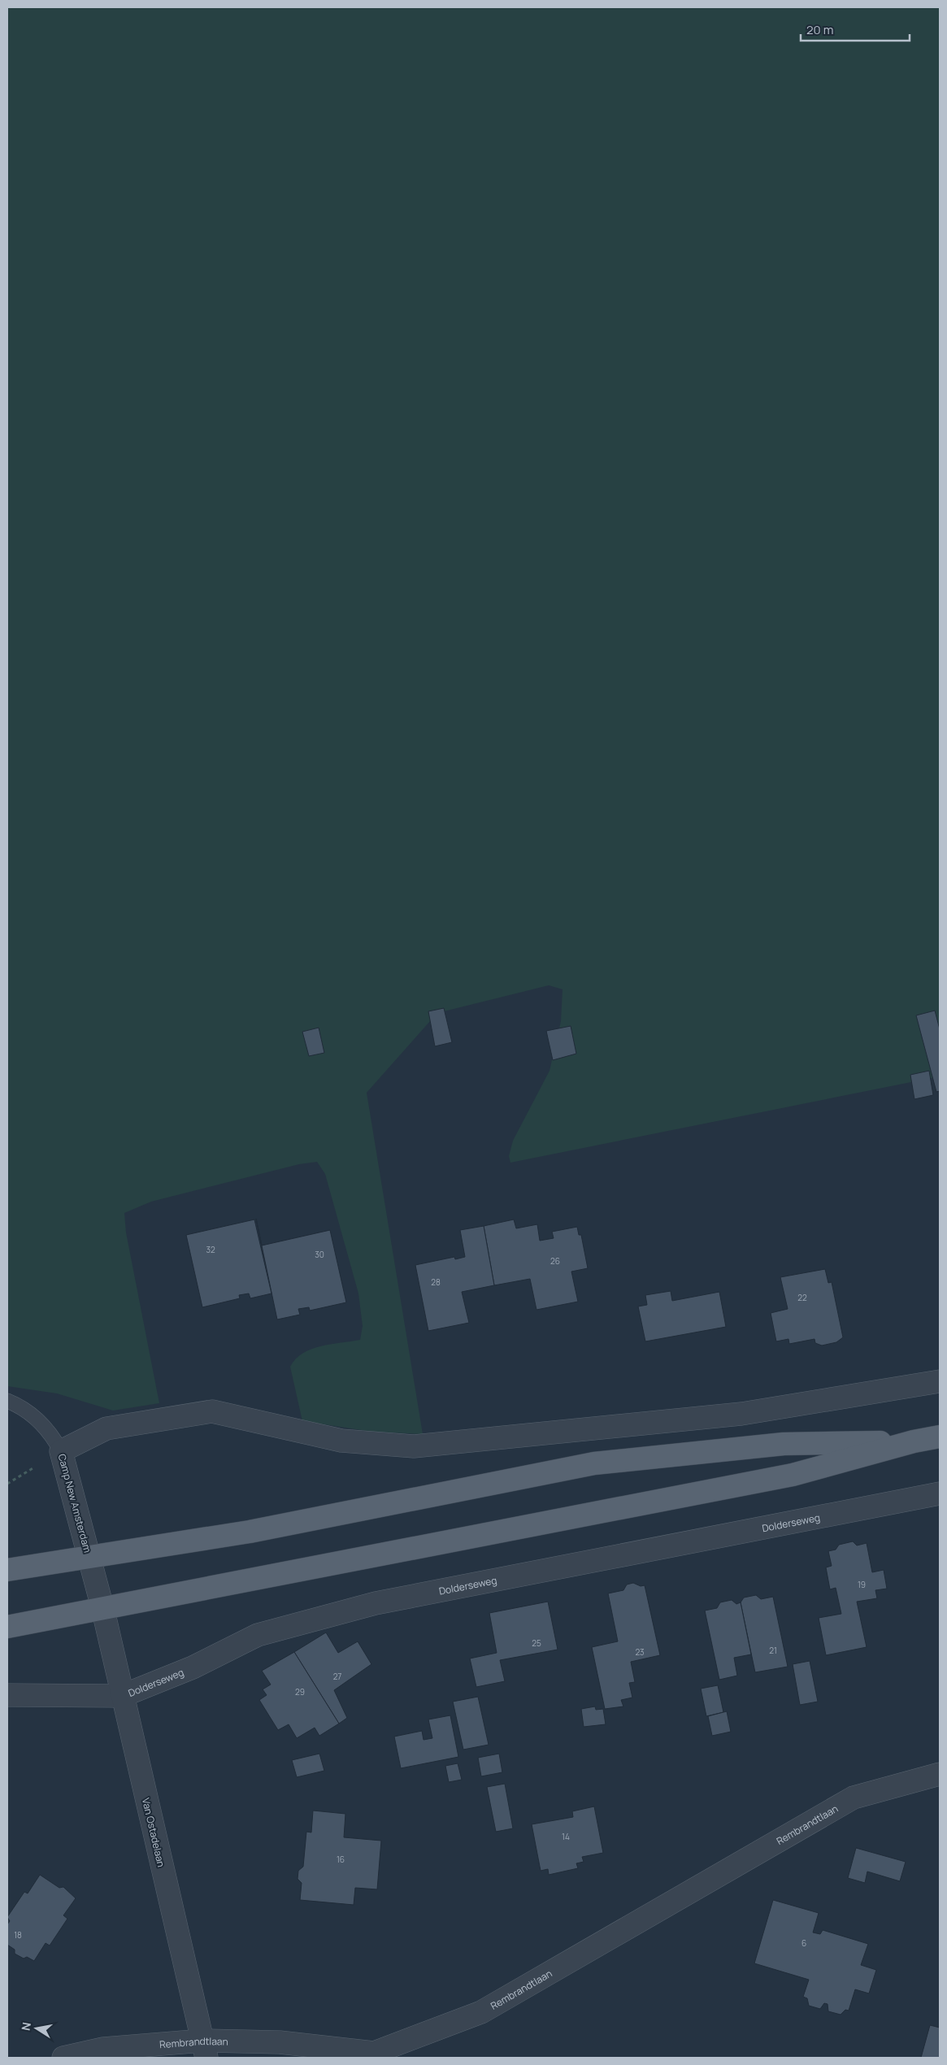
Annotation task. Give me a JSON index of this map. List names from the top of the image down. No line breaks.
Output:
{"streets":{"street":["Camp New Amsterdam","Dolderseweg","Rembrandtlaan","Van Ostadelaan"]},"crossings":[["Dolderseweg","Van Ostadelaan"],["Rembrandtlaan","Van Ostadelaan"]],"house_numbers":["32","30","26","28","22","19","25","21","23","27","29","14","16","18","6"],"scale_bar":"20 m","north":"left"}
